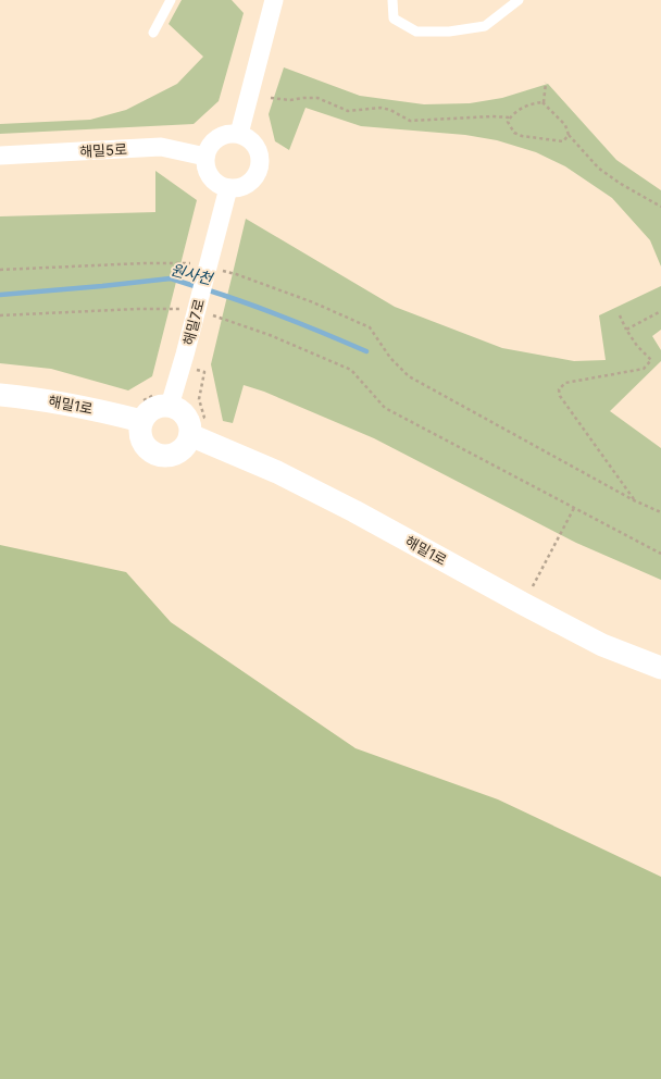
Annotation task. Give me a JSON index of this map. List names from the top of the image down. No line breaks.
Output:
{"streets":{"street":["해밀5로","해밀7로","해밀1로"]},"crossings":[["해밀5로","해밀7로"],["해밀7로","해밀1로"]],"water":["원사천"]}
